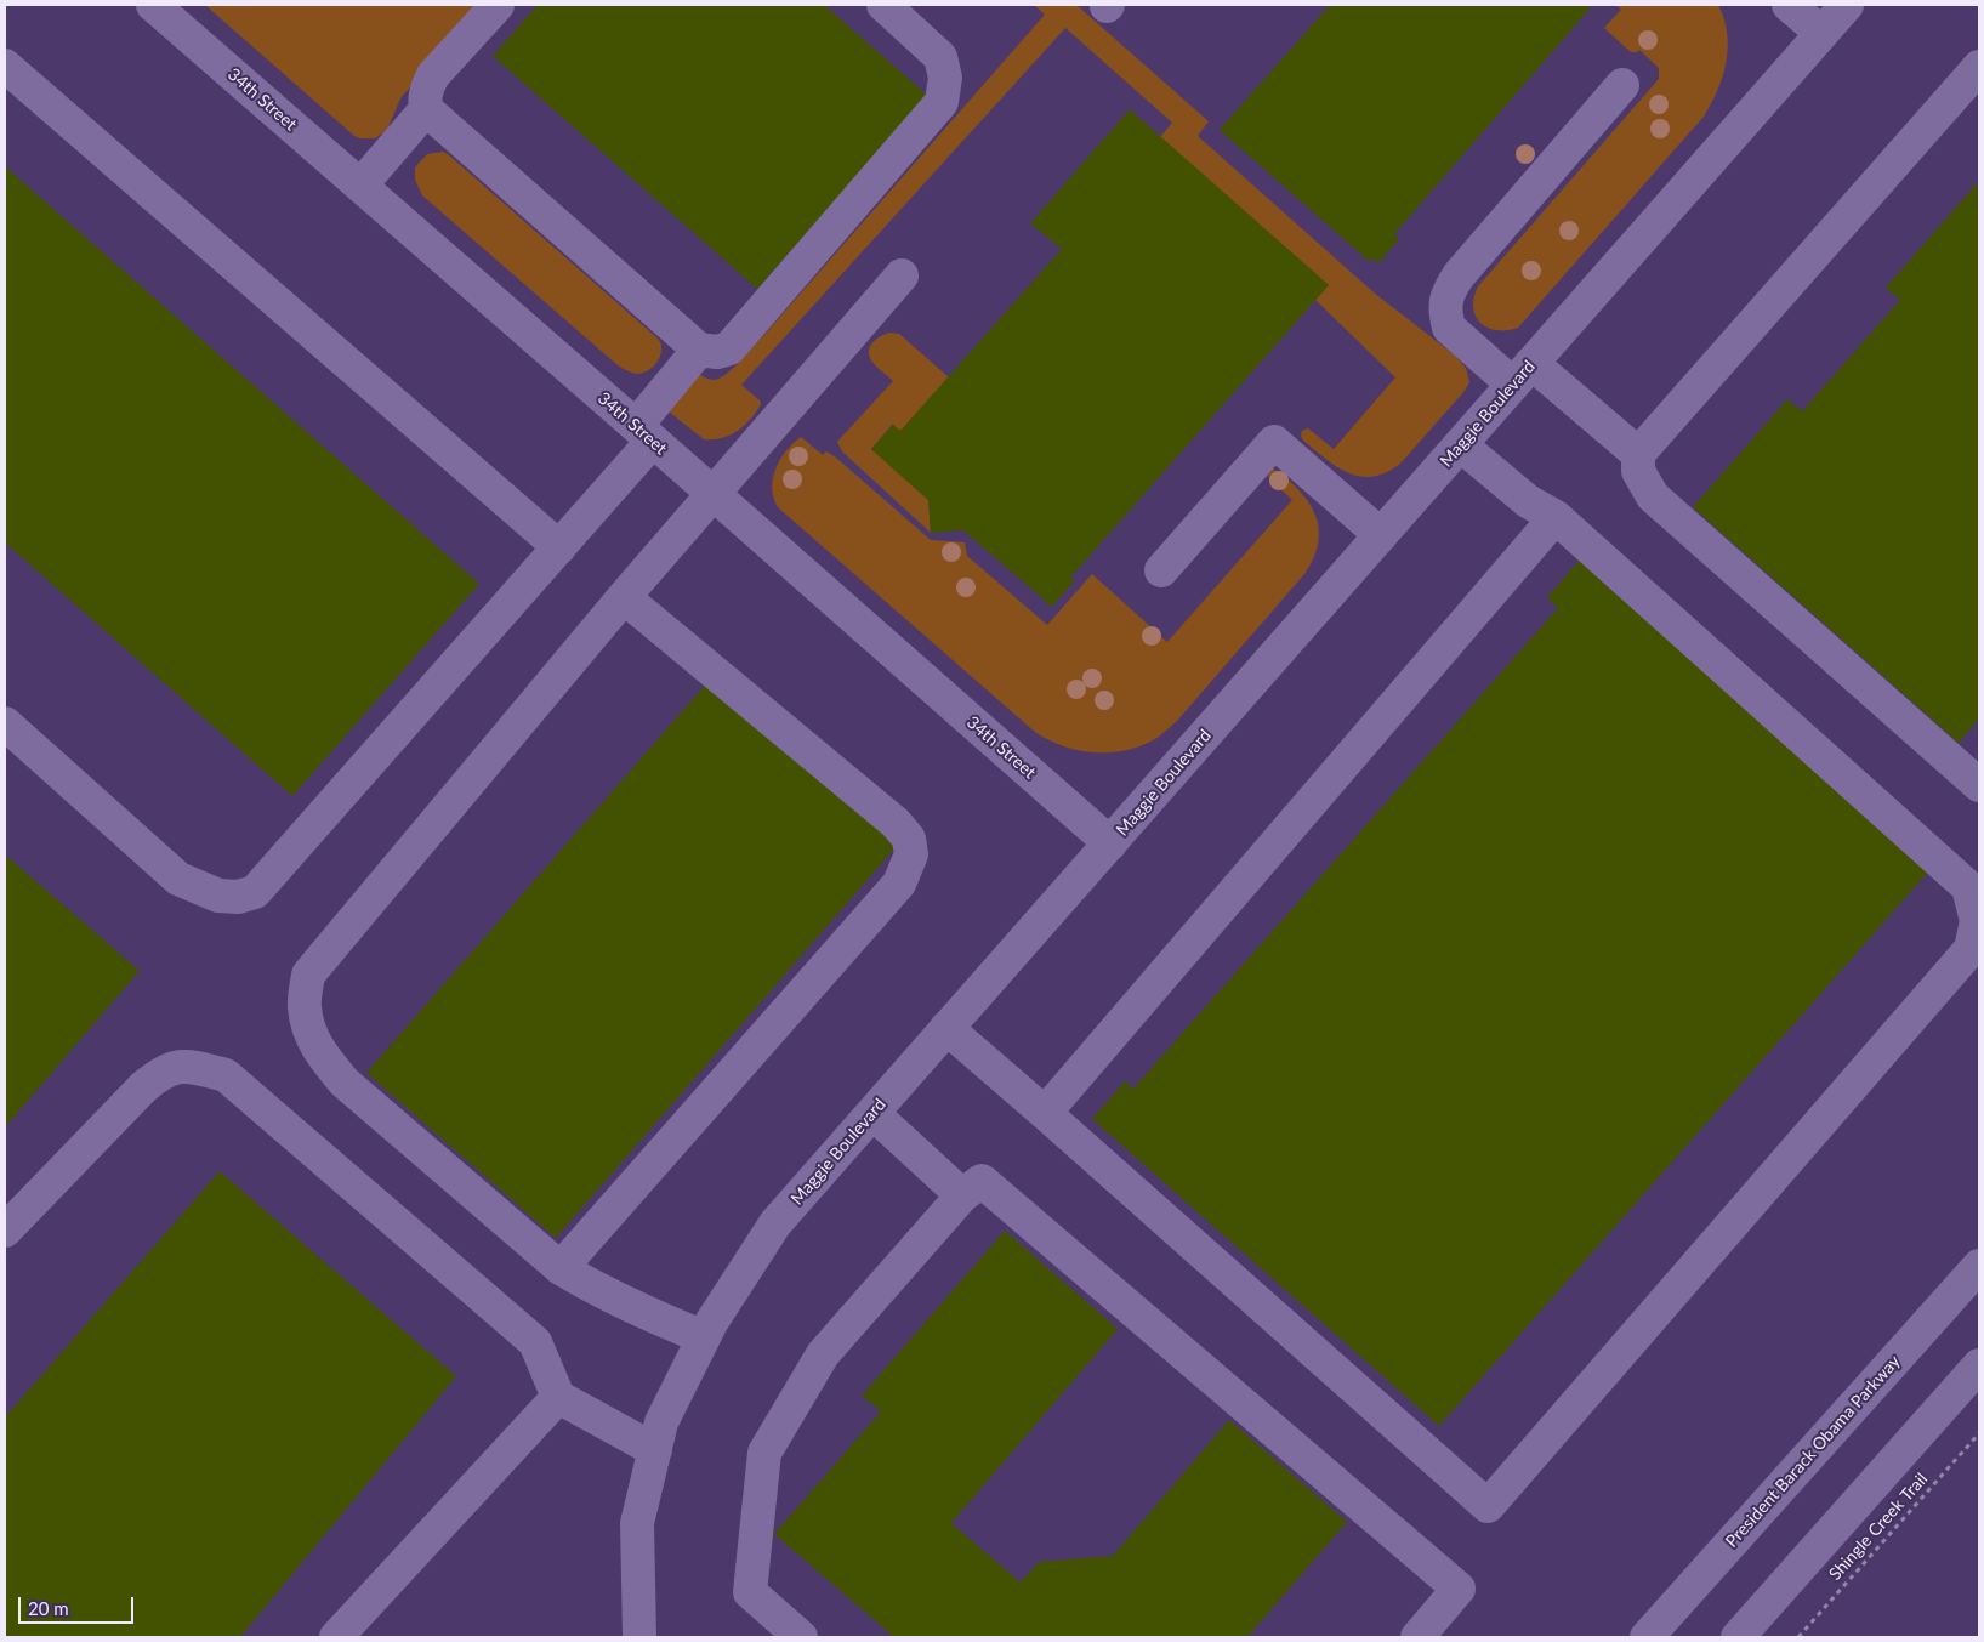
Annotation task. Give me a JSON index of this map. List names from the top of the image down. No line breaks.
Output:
{"streets":{"street":["34th Street","Maggie Boulevard","President Barack Obama Parkway"],"path":["Shingle Creek Trail"]},"crossings":[["34th Street","Maggie Boulevard"]],"scale_bar":"20 m"}
